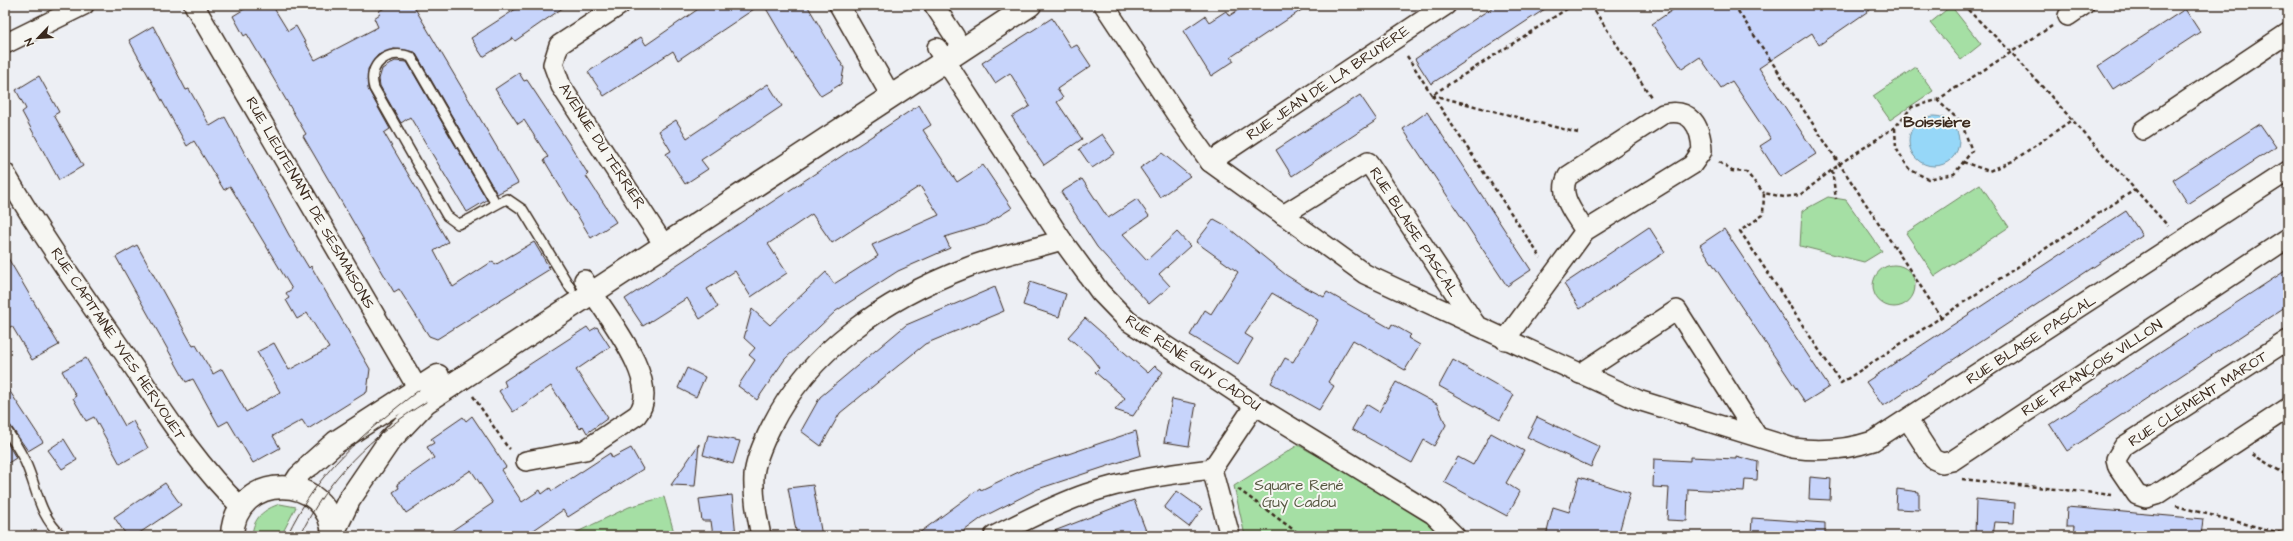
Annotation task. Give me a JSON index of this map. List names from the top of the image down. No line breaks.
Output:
{"streets":{"street":["RUE JEAN DE LA BRUYÈRE","AVENUE DU TERRIER","RUE LIEUTENANT DE SESMAISONS","RUE BLAISE PASCAL","RUE CAPITAINE YVES HERVOUET","RUE RENÉ GUY CADOU","RUE FRANÇOIS VILLON","RUE CLÉMENT MAROT"]},"crossings":[["RUE JEAN DE LA BRUYÈRE","RUE BLAISE PASCAL"],["RUE BLAISE PASCAL","RUE FRANÇOIS VILLON"]],"districts":["Boissière"],"parks":["Square René Guy Cadou"],"north":"bottom left"}
